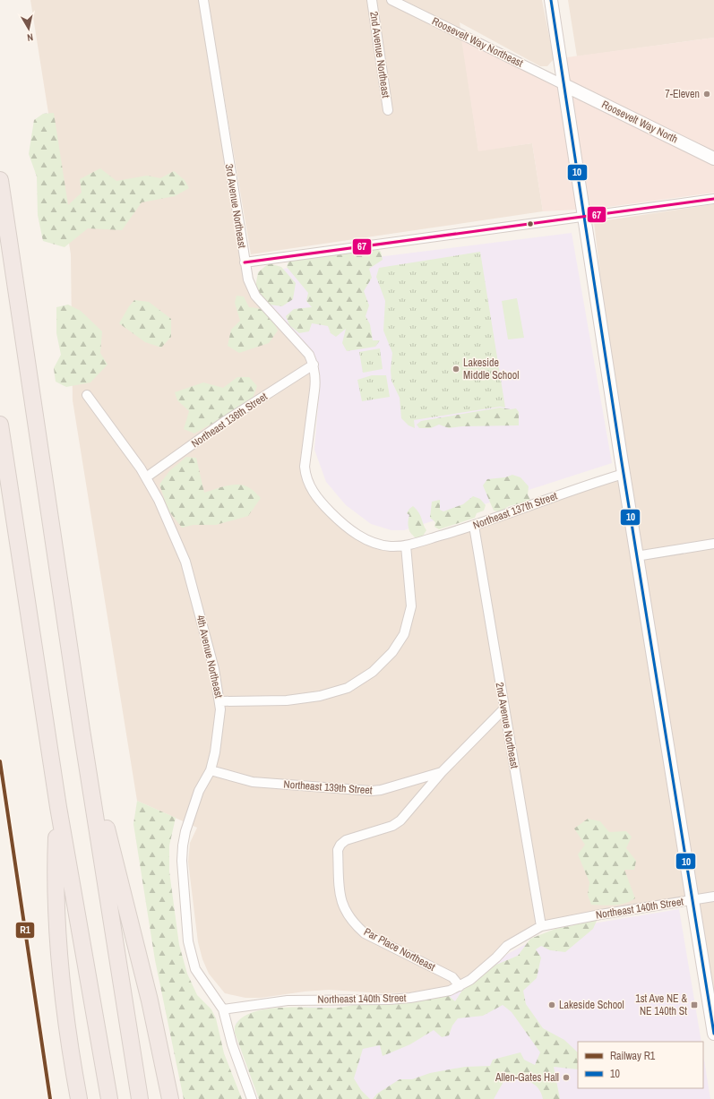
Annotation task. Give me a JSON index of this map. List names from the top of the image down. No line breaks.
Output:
{"streets":{"street":["Roosevelt Way Northeast","2nd Avenue Northeast","Roosevelt Way North","3rd Avenue Northeast","Northeast 136th Street","Northeast 137th Street","4th Avenue Northeast","Northeast 139th Street","Northeast 140th Street","Par Place Northeast"]},"crossings":[["Roosevelt Way Northeast","Roosevelt Way North"],["2nd Avenue Northeast","Northeast 137th Street"],["2nd Avenue Northeast","Northeast 139th Street"],["2nd Avenue Northeast","Northeast 140th Street"],["3rd Avenue Northeast","Northeast 136th Street"],["3rd Avenue Northeast","Northeast 137th Street"],["Northeast 136th Street","4th Avenue Northeast"],["4th Avenue Northeast","Northeast 139th Street"],["4th Avenue Northeast","Northeast 140th Street"],["Northeast 139th Street","Par Place Northeast"],["Northeast 140th Street","Par Place Northeast"]],"places":{"other":["7-Eleven","Lakeside Middle School","Lakeside School","Allen-Gates Hall"],"transit":["1st Ave NE & NE 140th St"]},"lines":["transit line 10","transit line 67","rail line R1"],"legend":["Railway R1","10"],"north":"bottom"}
